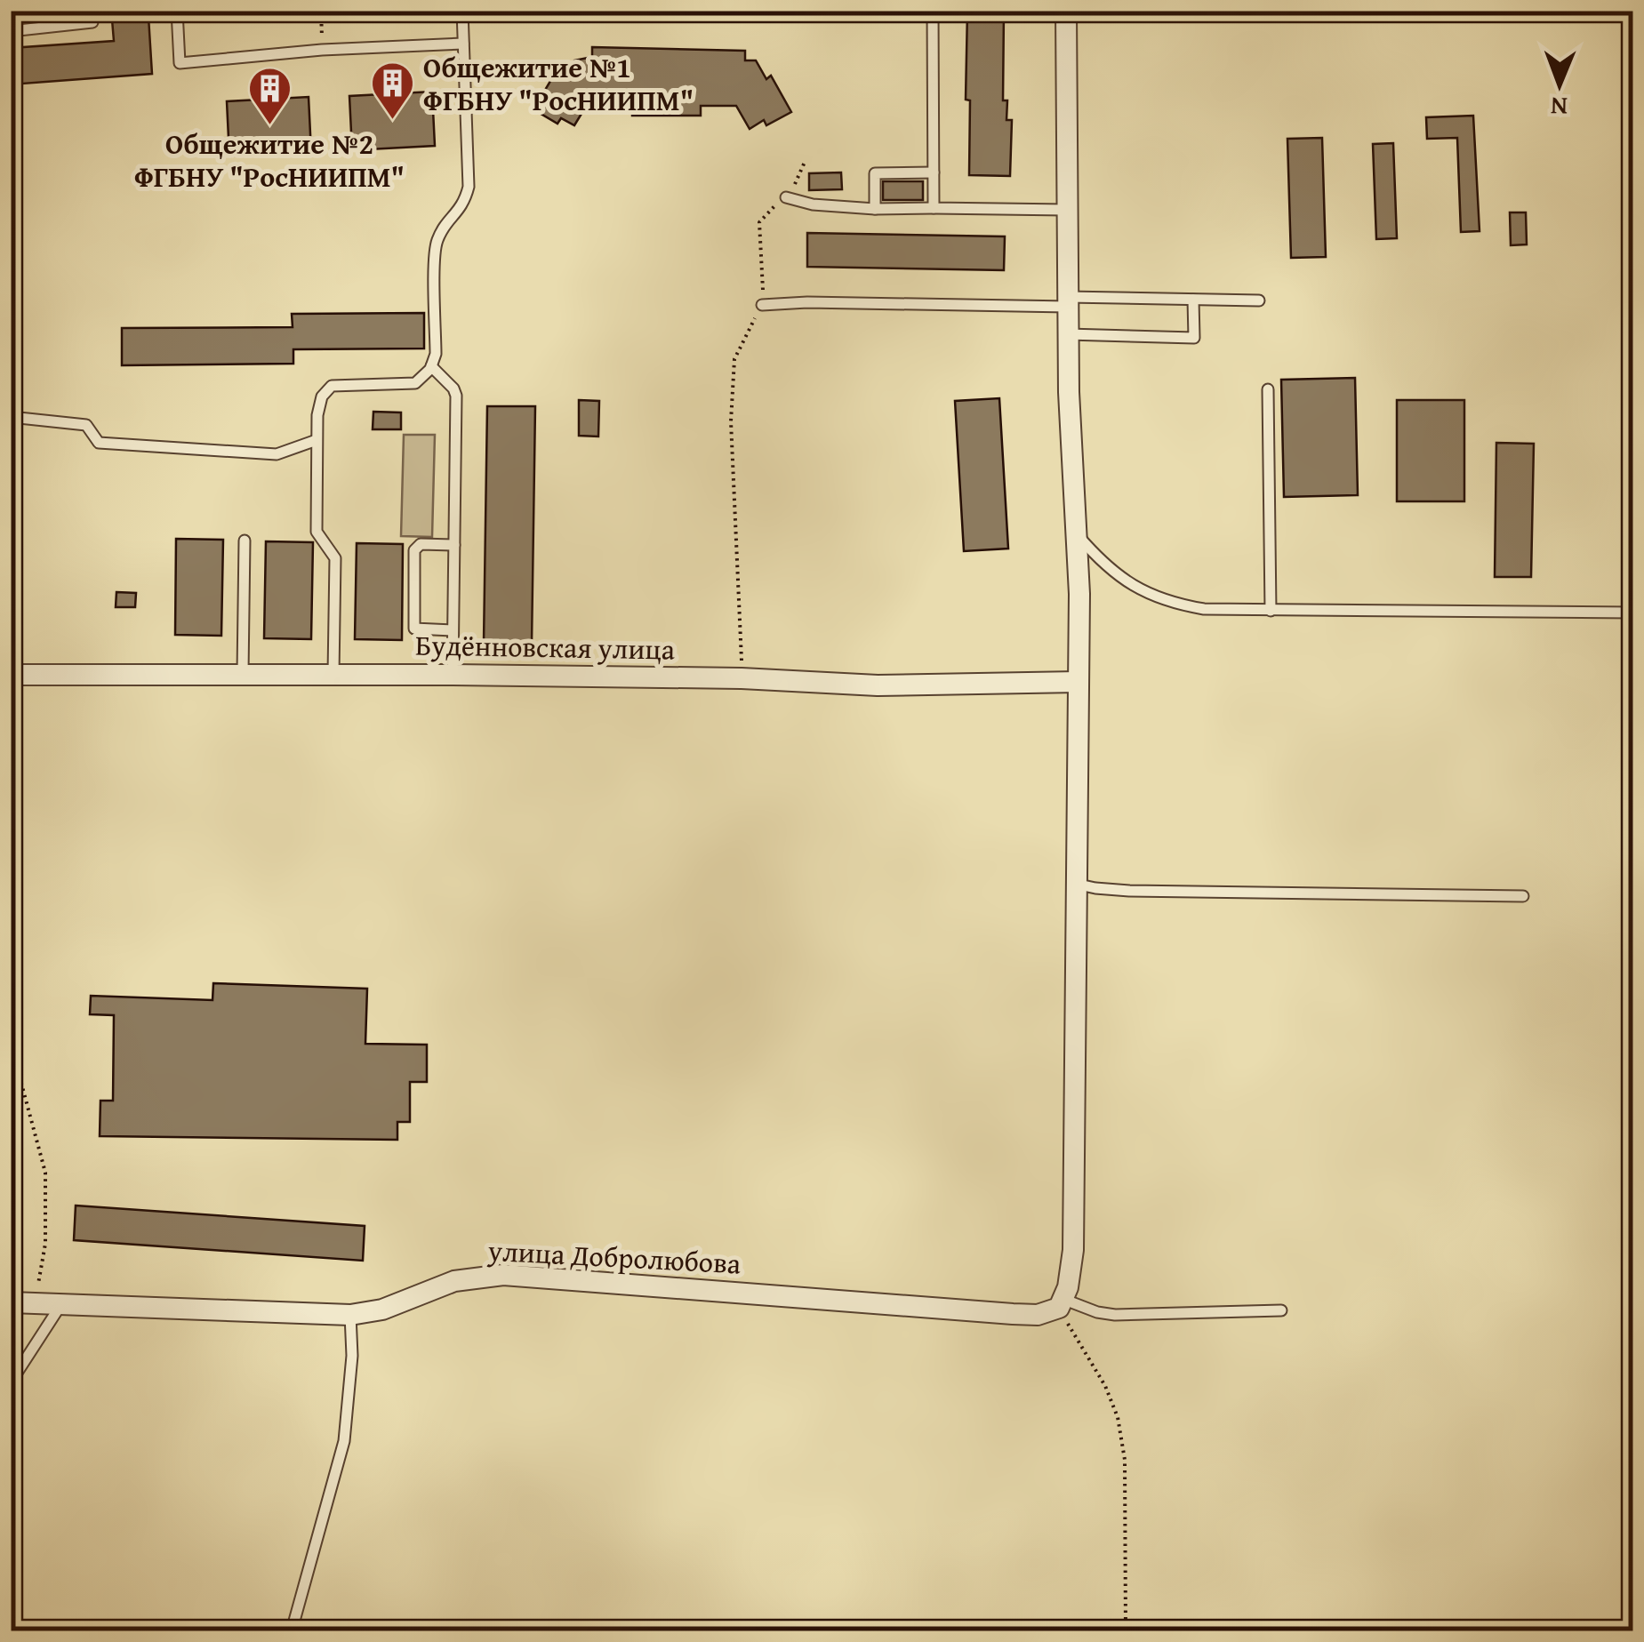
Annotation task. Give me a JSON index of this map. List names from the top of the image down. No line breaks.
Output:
{"streets":{"street":["Будённовская улица","улица Добролюбова"]},"places":{"building":["Общежитие №1 ФГБНУ \"РосНИИПМ\"","Общежитие №2 ФГБНУ \"РосНИИПМ\""]},"north":"bottom"}
